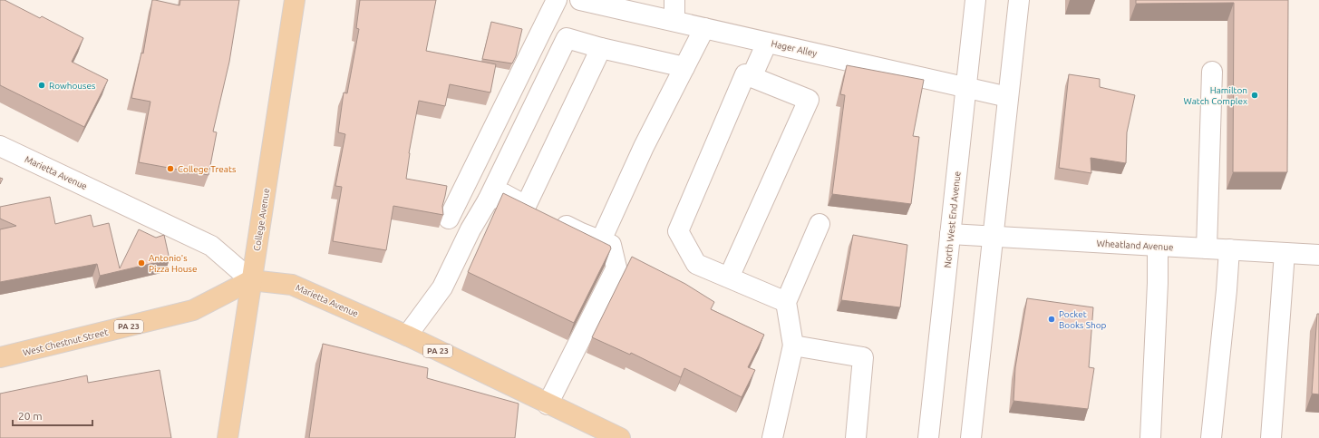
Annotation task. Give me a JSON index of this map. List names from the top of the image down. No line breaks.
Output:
{"streets":{"main road":["Marietta Avenue","College Avenue","PA 23","West Chestnut Street"],"street":["Hager Alley","North West End Avenue","Wheatland Avenue"]},"crossings":[["Hager Alley","North West End Avenue"],["Marietta Avenue","College Avenue"],["Marietta Avenue","West Chestnut Street"],["College Avenue","West Chestnut Street"],["North West End Avenue","Wheatland Avenue"]],"places":["Rowhouses","Hamilton Watch Complex","College Treats","Antonio's Pizza House","Pocket Books Shop"],"scale_bar":"20 m"}
